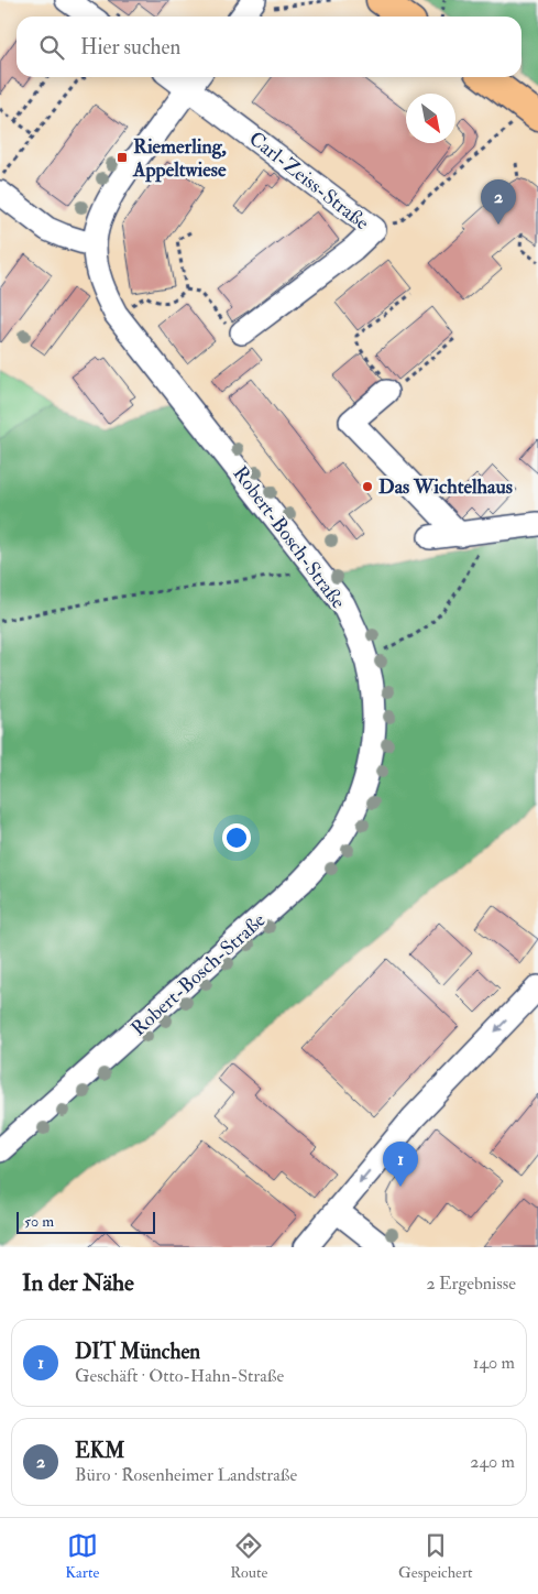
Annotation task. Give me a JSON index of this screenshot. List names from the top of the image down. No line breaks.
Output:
{"streets":{"street":["Carl-Zeiss-Straße","Robert-Bosch-Straße"]},"crossings":[["Carl-Zeiss-Straße","Robert-Bosch-Straße"]],"places":{"transit":["Riemerling, Appeltwiese"],"other":["Das Wichtelhaus"]},"scale_bar":"50 m","north":"bottom right","page":{"search":"Hier suchen","pins":["2","1"],"scale":"50 m","heading":["In der Nähe","2 Ergebnisse"],"list":[{"mark":"1","name":"DIT München","note":"Geschäft · Otto-Hahn-Straße","value":"140 m"},{"mark":"2","name":"EKM","note":"Büro · Rosenheimer Landstraße","value":"240 m"}],"nav":["Karte","Route","Gespeichert"]}}
